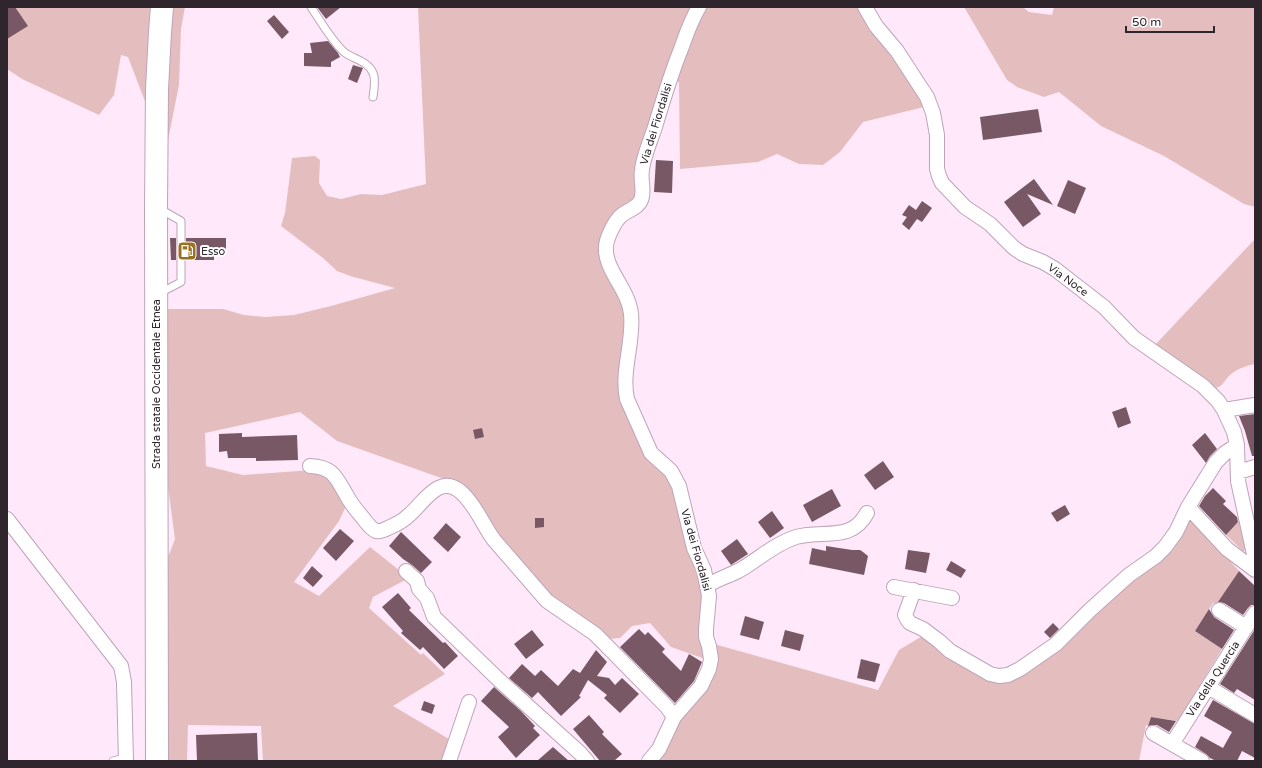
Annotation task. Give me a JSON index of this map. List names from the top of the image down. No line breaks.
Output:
{"streets":{"main road":["Strada statale Occidentale Etnea"],"street":["Via dei Fiordalisi","Via Noce","Via della Quercia"]},"places":{"fuel station":["Esso"]},"scale_bar":"50 m"}
